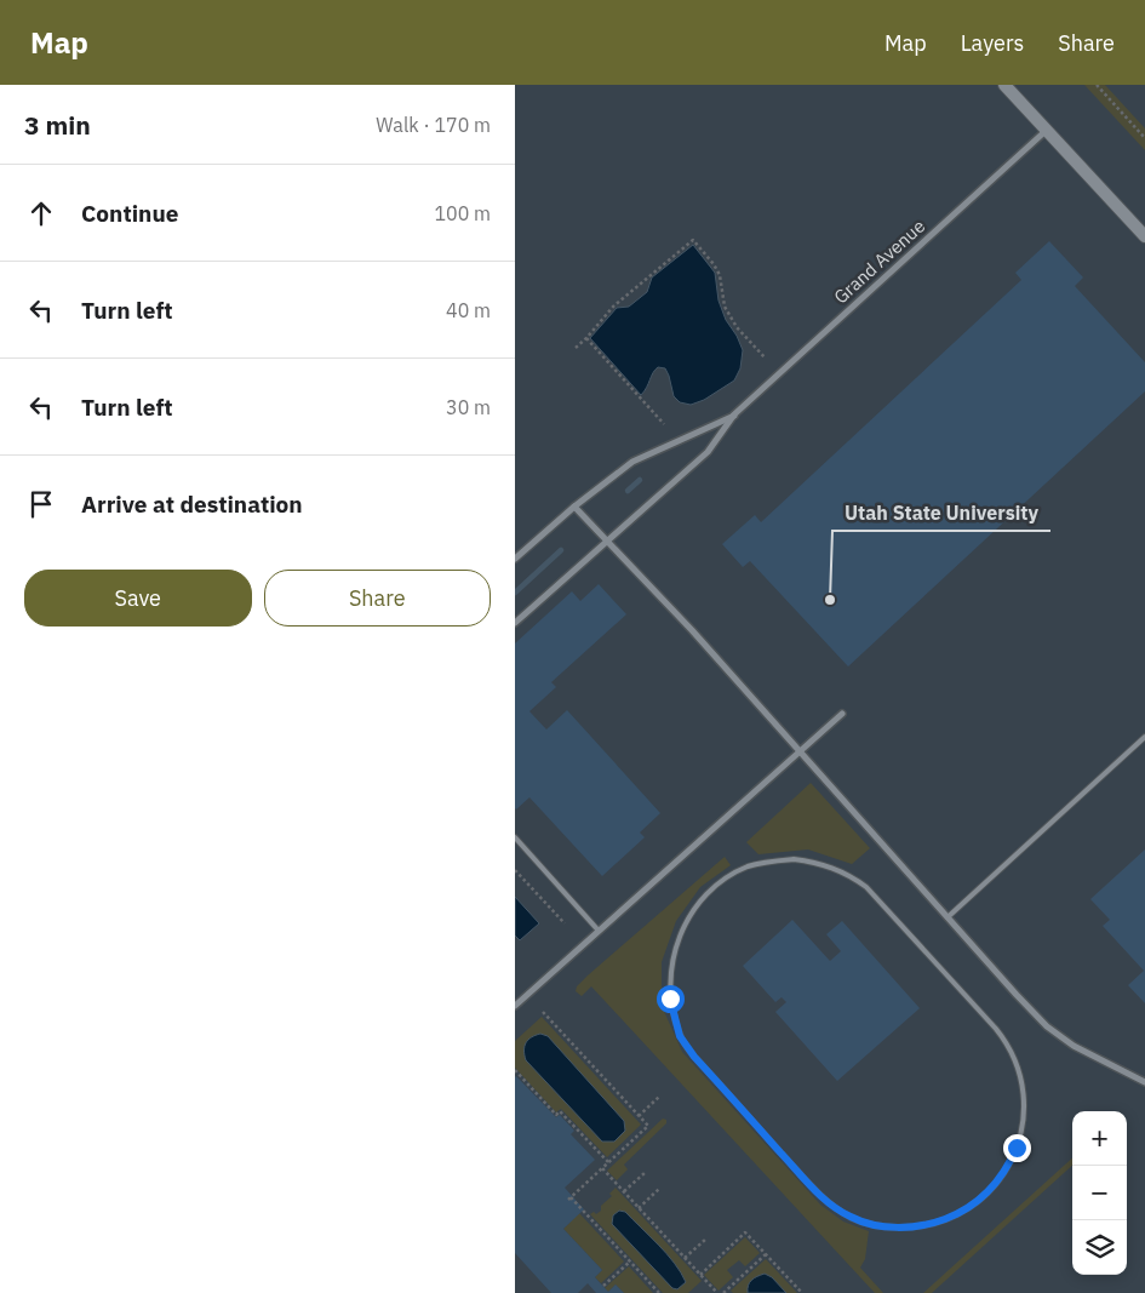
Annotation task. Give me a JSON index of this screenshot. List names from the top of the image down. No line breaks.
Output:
{"streets":{"street":["Grand Avenue"]},"places":["Utah State University"],"page":{"header":"Map","nav":["Map","Layers","Share"],"heading":["3 min","Walk · 170 m"],"list":[["Continue","100 m"],["Turn left","40 m"],["Turn left","30 m"],"Arrive at destination"],"buttons":["Save","Share"],"map_buttons":["+","−"]}}
